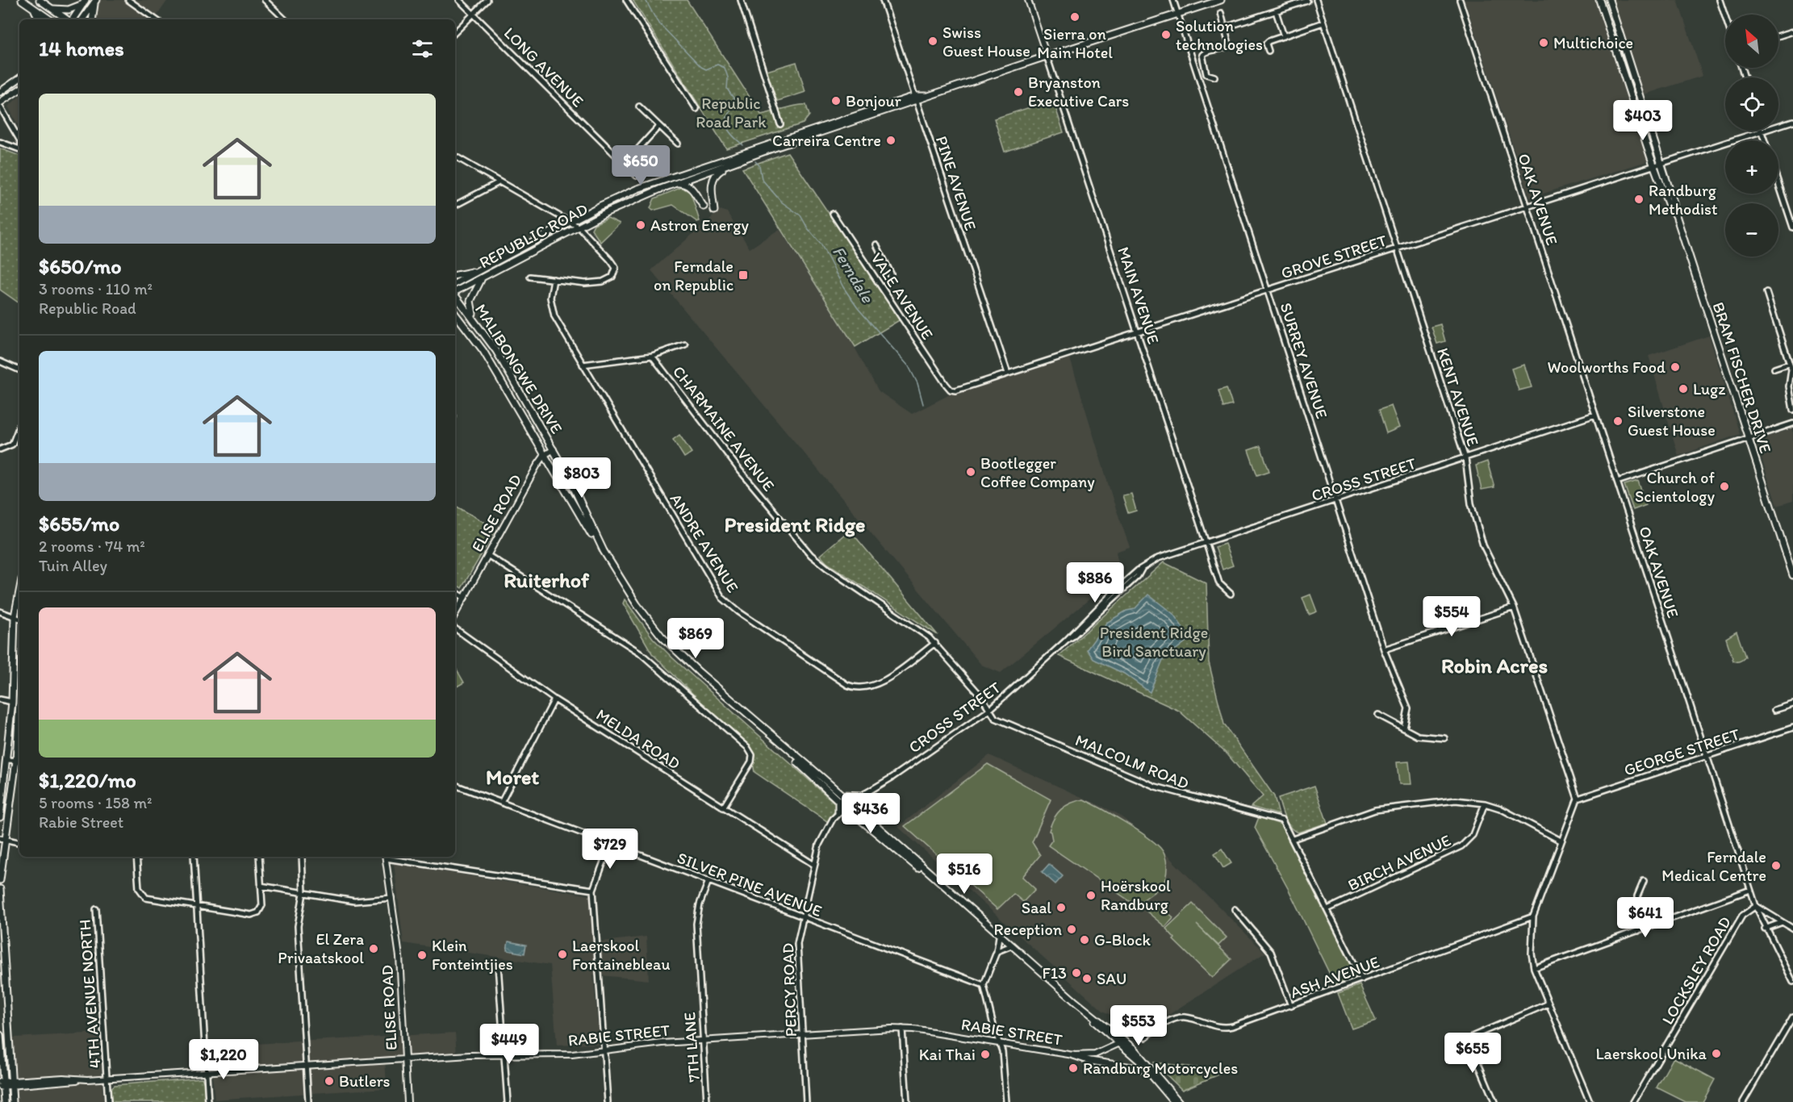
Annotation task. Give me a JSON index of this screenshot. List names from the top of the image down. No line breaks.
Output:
{"streets":{"main road":["REPUBLIC ROAD","MALIBONGWE DRIVE","BRAM FISCHER DRIVE"],"street":["LONG AVENUE","PINE AVENUE","OAK AVENUE","GROVE STREET","MAIN AVENUE","VALE AVENUE","SURREY AVENUE","KENT AVENUE","CHARMAINE AVENUE","CROSS STREET","ELISE ROAD","ANDRE AVENUE","MELDA ROAD","GEORGE STREET","MALCOLM ROAD","BIRCH AVENUE","SILVER PINE AVENUE","LOCKSLEY ROAD","ASH AVENUE","PERCY ROAD","4TH AVENUE NORTH","RABIE STREET","7TH LANE"]},"crossings":[["PINE AVENUE","REPUBLIC ROAD"],["PINE AVENUE","GROVE STREET"],["OAK AVENUE","GROVE STREET"],["OAK AVENUE","CROSS STREET"],["OAK AVENUE","GEORGE STREET"],["OAK AVENUE","LOCKSLEY ROAD"],["REPUBLIC ROAD","MAIN AVENUE"],["REPUBLIC ROAD","SURREY AVENUE"],["GROVE STREET","MAIN AVENUE"],["GROVE STREET","VALE AVENUE"],["GROVE STREET","SURREY AVENUE"],["GROVE STREET","BRAM FISCHER DRIVE"],["GROVE STREET","KENT AVENUE"],["MAIN AVENUE","CROSS STREET"],["SURREY AVENUE","CROSS STREET"],["MALIBONGWE DRIVE","CROSS STREET"],["MALIBONGWE DRIVE","ELISE ROAD"],["MALIBONGWE DRIVE","PERCY ROAD"],["MALIBONGWE DRIVE","RABIE STREET"],["KENT AVENUE","CROSS STREET"],["KENT AVENUE","GEORGE STREET"],["CHARMAINE AVENUE","CROSS STREET"],["CHARMAINE AVENUE","ANDRE AVENUE"],["CHARMAINE AVENUE","MALCOLM ROAD"],["CROSS STREET","MALCOLM ROAD"],["CROSS STREET","PERCY ROAD"],["ELISE ROAD","RABIE STREET"],["MELDA ROAD","PERCY ROAD"],["MALCOLM ROAD","BIRCH AVENUE"],["MALCOLM ROAD","ASH AVENUE"],["SILVER PINE AVENUE","PERCY ROAD"],["SILVER PINE AVENUE","7TH LANE"],["PERCY ROAD","RABIE STREET"],["4TH AVENUE NORTH","RABIE STREET"],["RABIE STREET","7TH LANE"]],"districts":["President Ridge","Ruiterhof","Robin Acres","Moret"],"water":["Ferndale"],"parks":["Republic Road Park","President Ridge Bird Sanctuary"],"places":{"other":["Sierra on Main Hotel","Solution technologies","Swiss Guest House","Multichoice","Bryanston Executive Cars","Bonjour","Carreira Centre","Randburg Methodist","Astron Energy","Woolworths Food","Lugz","Silverstone Guest House","Bootlegger Coffee Company","Church of Scientology","Ferndale Medical Centre","Hoërskool Randburg","Saal","Reception","G-Block","El Zera Privaatskool","Laerskool Fontainebleau","Klein Fonteintjies","F13","SAU","Laerskool Unika","Kai Thai","Randburg Motorcycles","Butlers"],"transit":["Ferndale on Republic"]},"north":"top left","page":{"map_buttons":["+","−"],"heading":"14 homes","list":[{"name":"$650/mo","note":"3 rooms · 110 m² · Republic Road"},{"name":"$655/mo","note":"2 rooms · 74 m² · Tuin Alley"},{"name":"$1,220/mo","note":"5 rooms · 158 m² · Rabie Street"}],"price":["$403","$650","$803","$886","$554","$869","$436","$729","$516","$641","$553","$449","$655","$1,220"]}}
